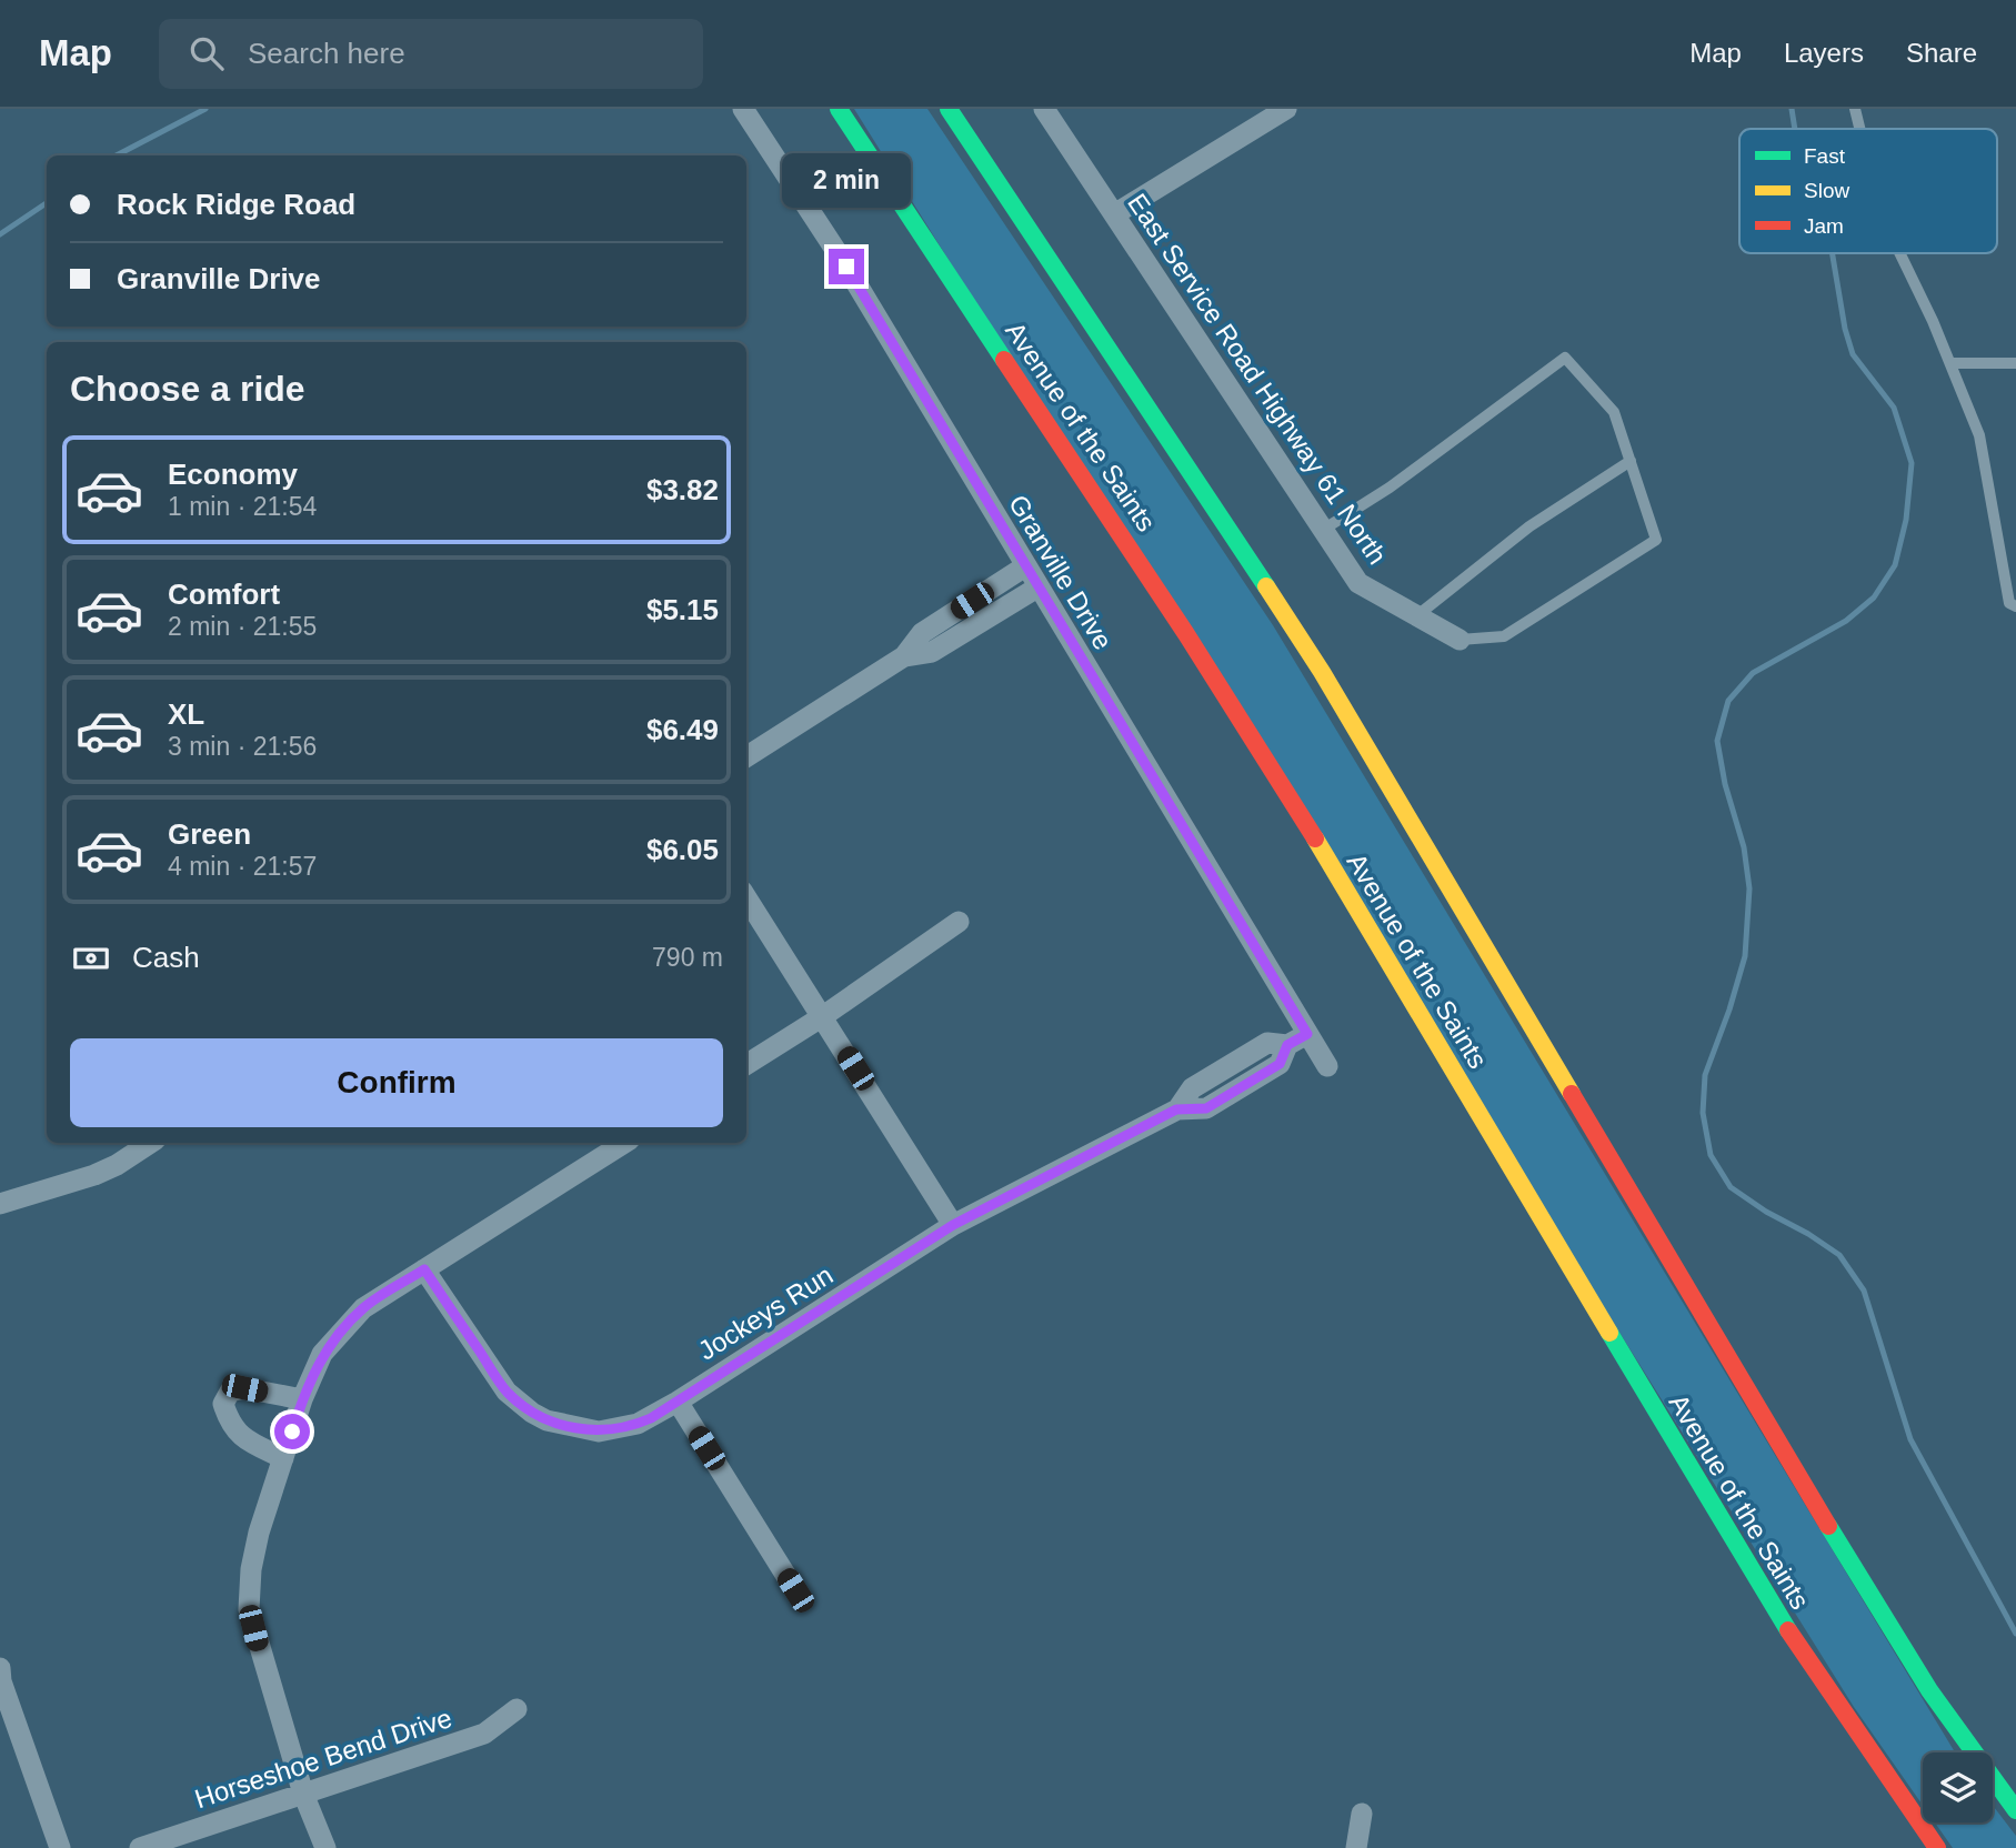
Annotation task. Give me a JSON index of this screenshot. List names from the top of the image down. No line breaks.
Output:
{"streets":{"highway":["Avenue of the Saints"],"street":["East Service Road Highway 61 North","Granville Drive","Jockeys Run","Horseshoe Bend Drive"]},"crossings":[["Granville Drive","Jockeys Run"]],"legend":["Fast","Slow","Jam"],"page":{"header":"Map","search":"Search here","nav":["Map","Layers","Share"],"bubble":"2 min","banner":["Rock Ridge Road","Granville Drive"],"heading":"Choose a ride","list":[{"name":"Economy","note":"1 min · 21:54","value":"$3.82"},{"name":"Comfort","note":"2 min · 21:55","value":"$5.15"},{"name":"XL","note":"3 min · 21:56","value":"$6.49"},{"name":"Green","note":"4 min · 21:57","value":"$6.05"}],"pay":["Cash","790 m"],"buttons":"Confirm"}}
